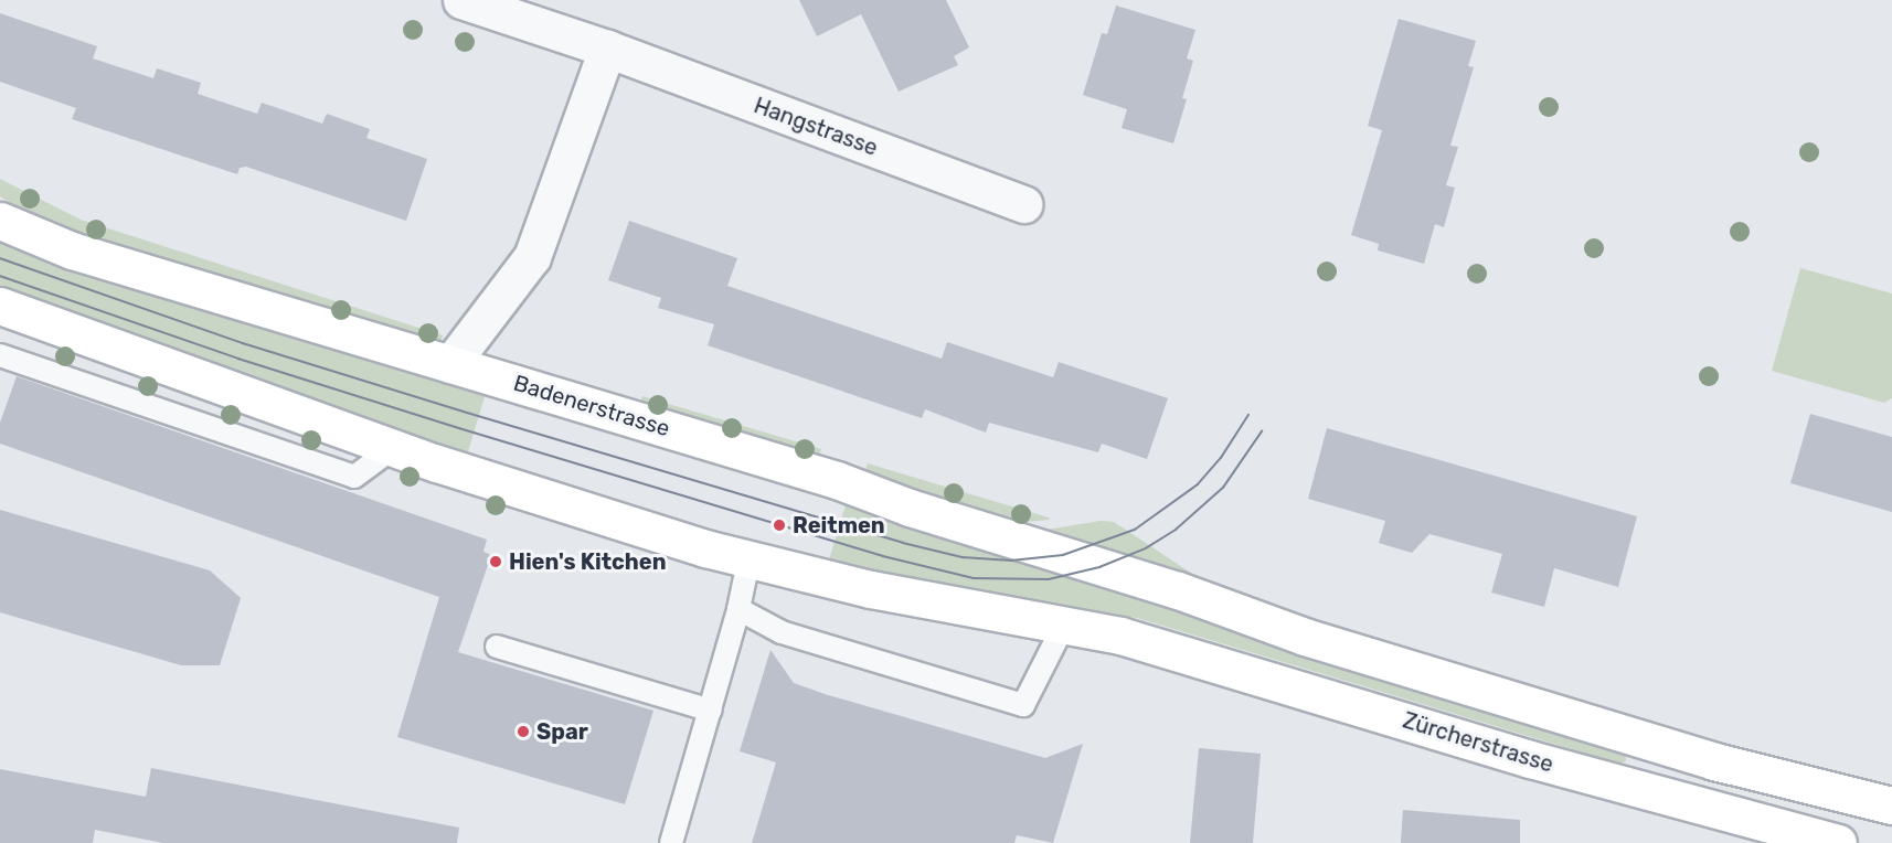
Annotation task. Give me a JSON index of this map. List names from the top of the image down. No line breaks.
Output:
{"streets":{"main road":["Badenerstrasse","Zürcherstrasse"],"street":["Hangstrasse"]},"places":["Reitmen","Hien's Kitchen","Spar"]}
